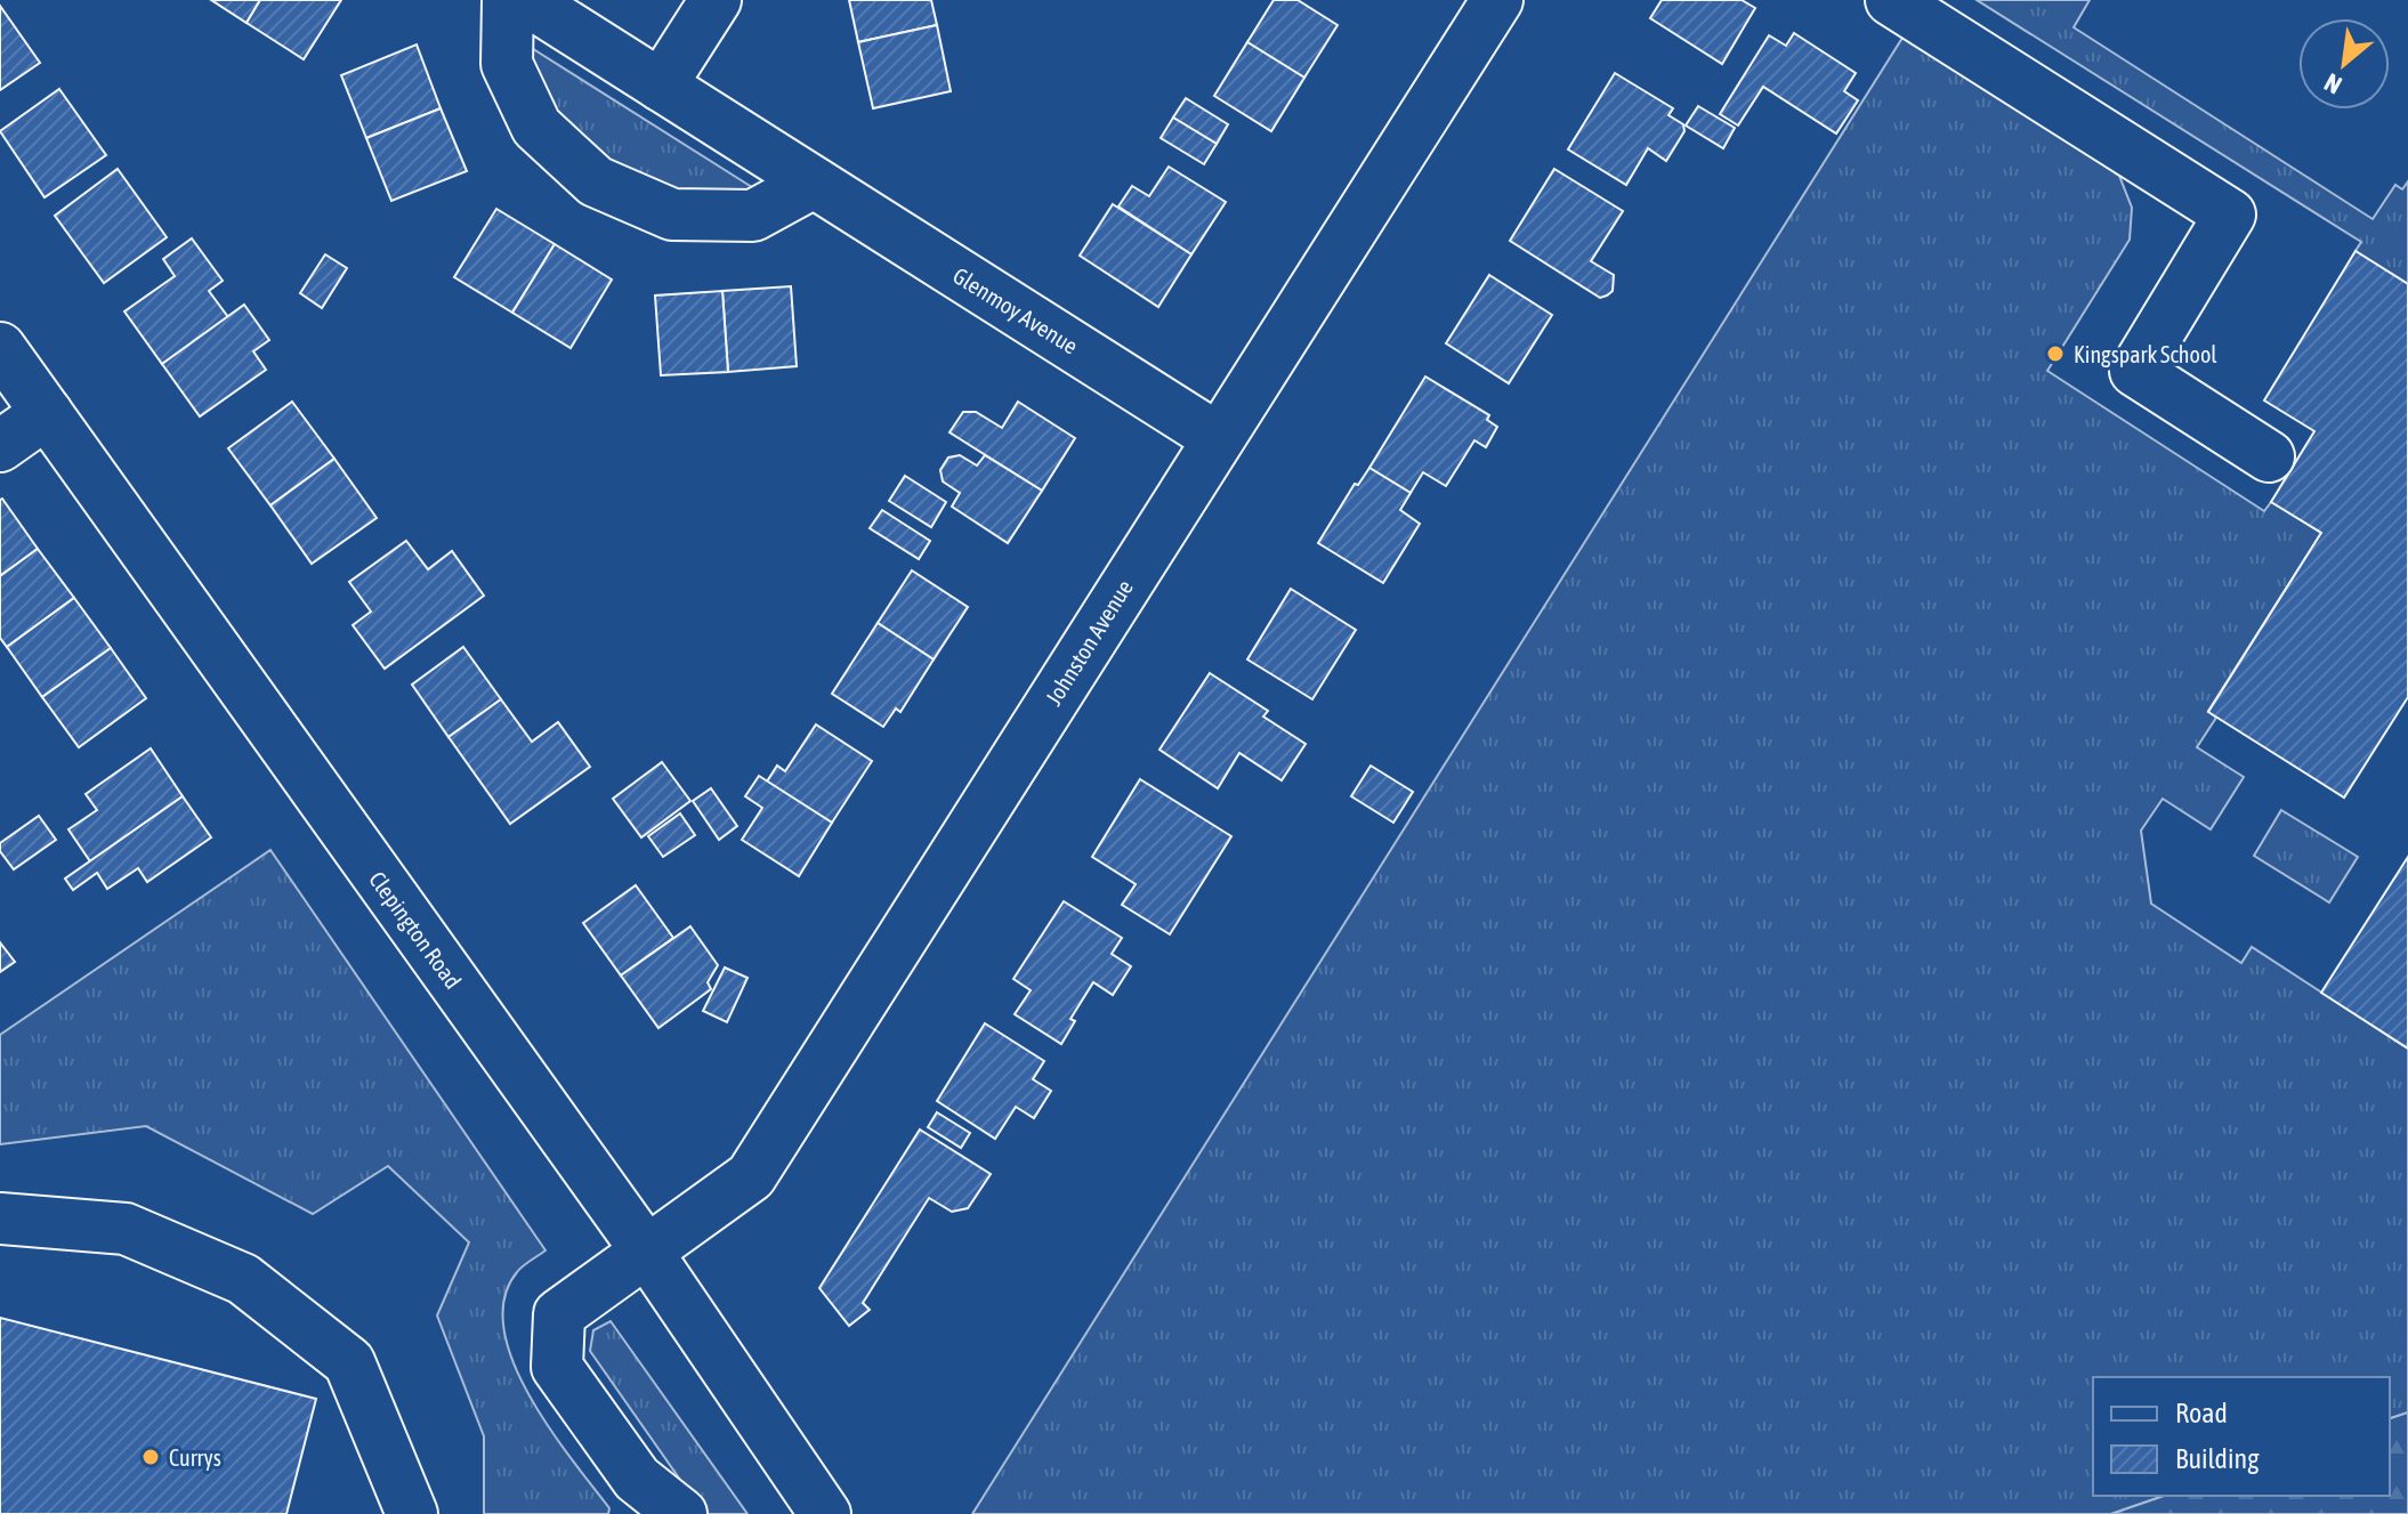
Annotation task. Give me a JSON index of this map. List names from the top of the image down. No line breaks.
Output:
{"streets":{"street":["Glenmoy Avenue","Johnston Avenue","Clepington Road"]},"crossings":[["Glenmoy Avenue","Johnston Avenue"],["Johnston Avenue","Clepington Road"]],"places":["Kingspark School","Currys"],"legend":["Road","Building"],"north":"bottom left"}
